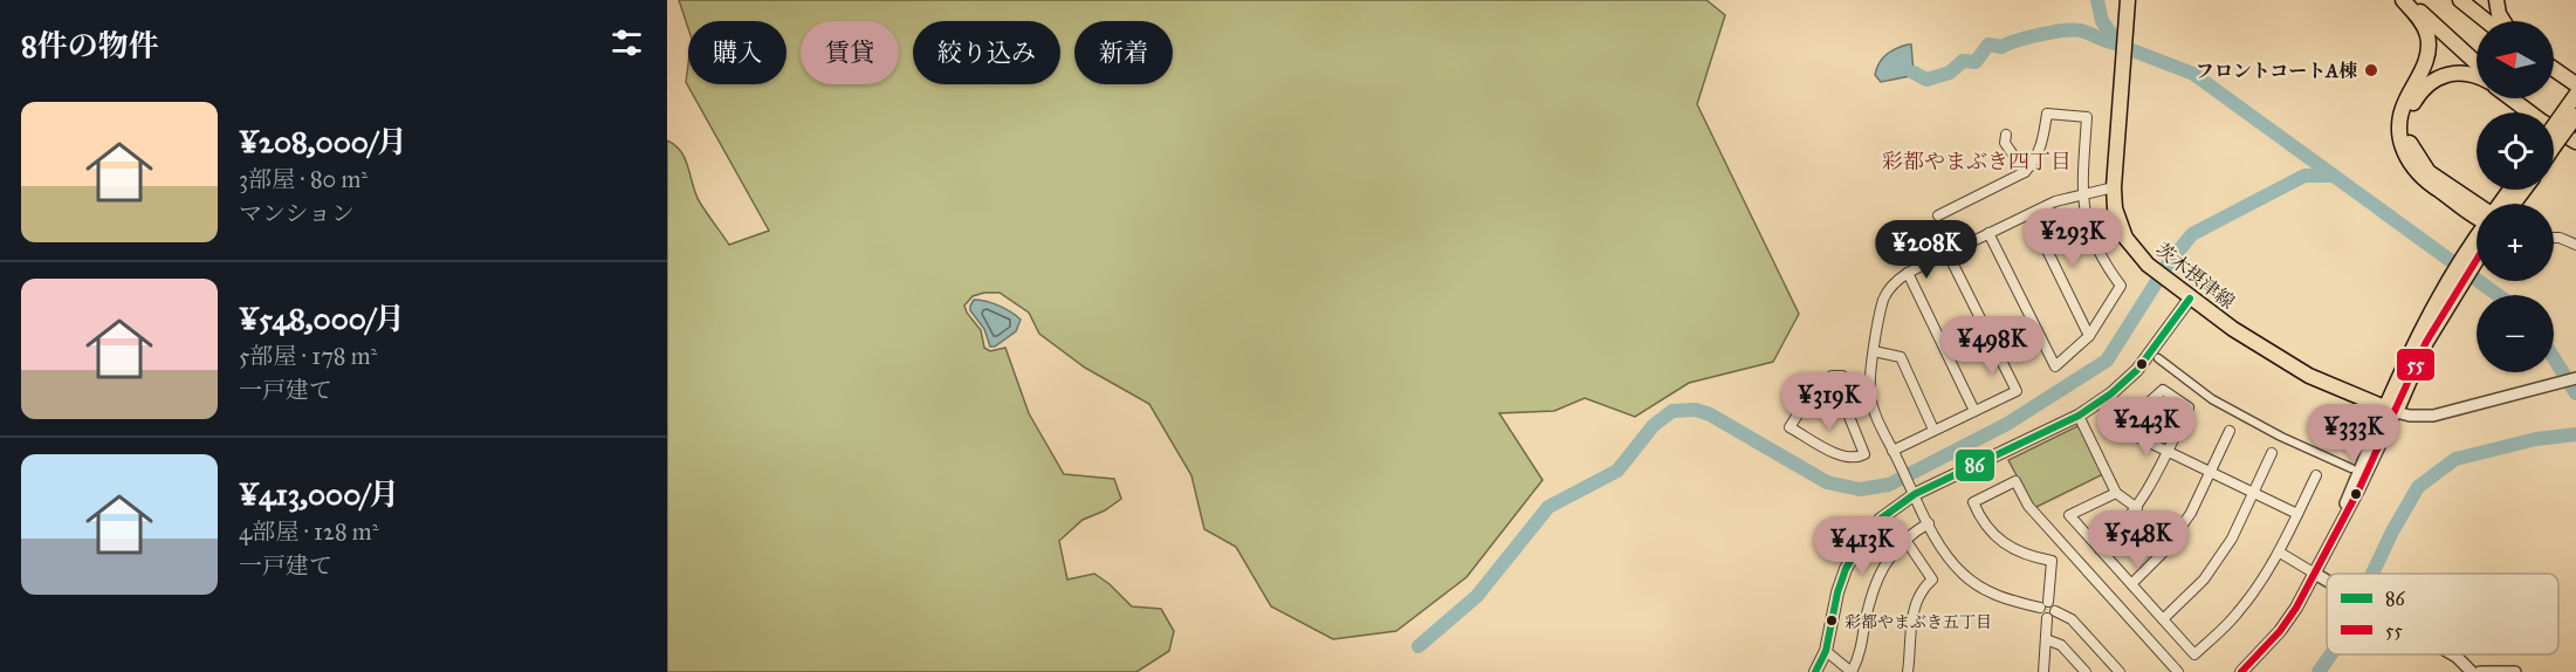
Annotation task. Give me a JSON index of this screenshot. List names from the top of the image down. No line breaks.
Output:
{"streets":{"main road":["茨木摂津線"]},"districts":["彩都やまぶき四丁目"],"places":["フロントコートA棟","彩都やまぶき五丁目"],"lines":["transit line 55","transit line 86"],"legend":["86","55"],"north":"left","page":{"heading":"8件の物件","map_buttons":["+","−"],"chip":["購入","賃貸","絞り込み","新着"],"list":[{"name":"¥208,000/月","note":"3部屋 · 80 m² · マンション"},{"name":"¥548,000/月","note":"5部屋 · 178 m² · 一戸建て"},{"name":"¥413,000/月","note":"4部屋 · 128 m² · 一戸建て"}],"price":["¥293K","¥208K","¥498K","¥319K","¥243K","¥333K","¥548K","¥413K"]}}
